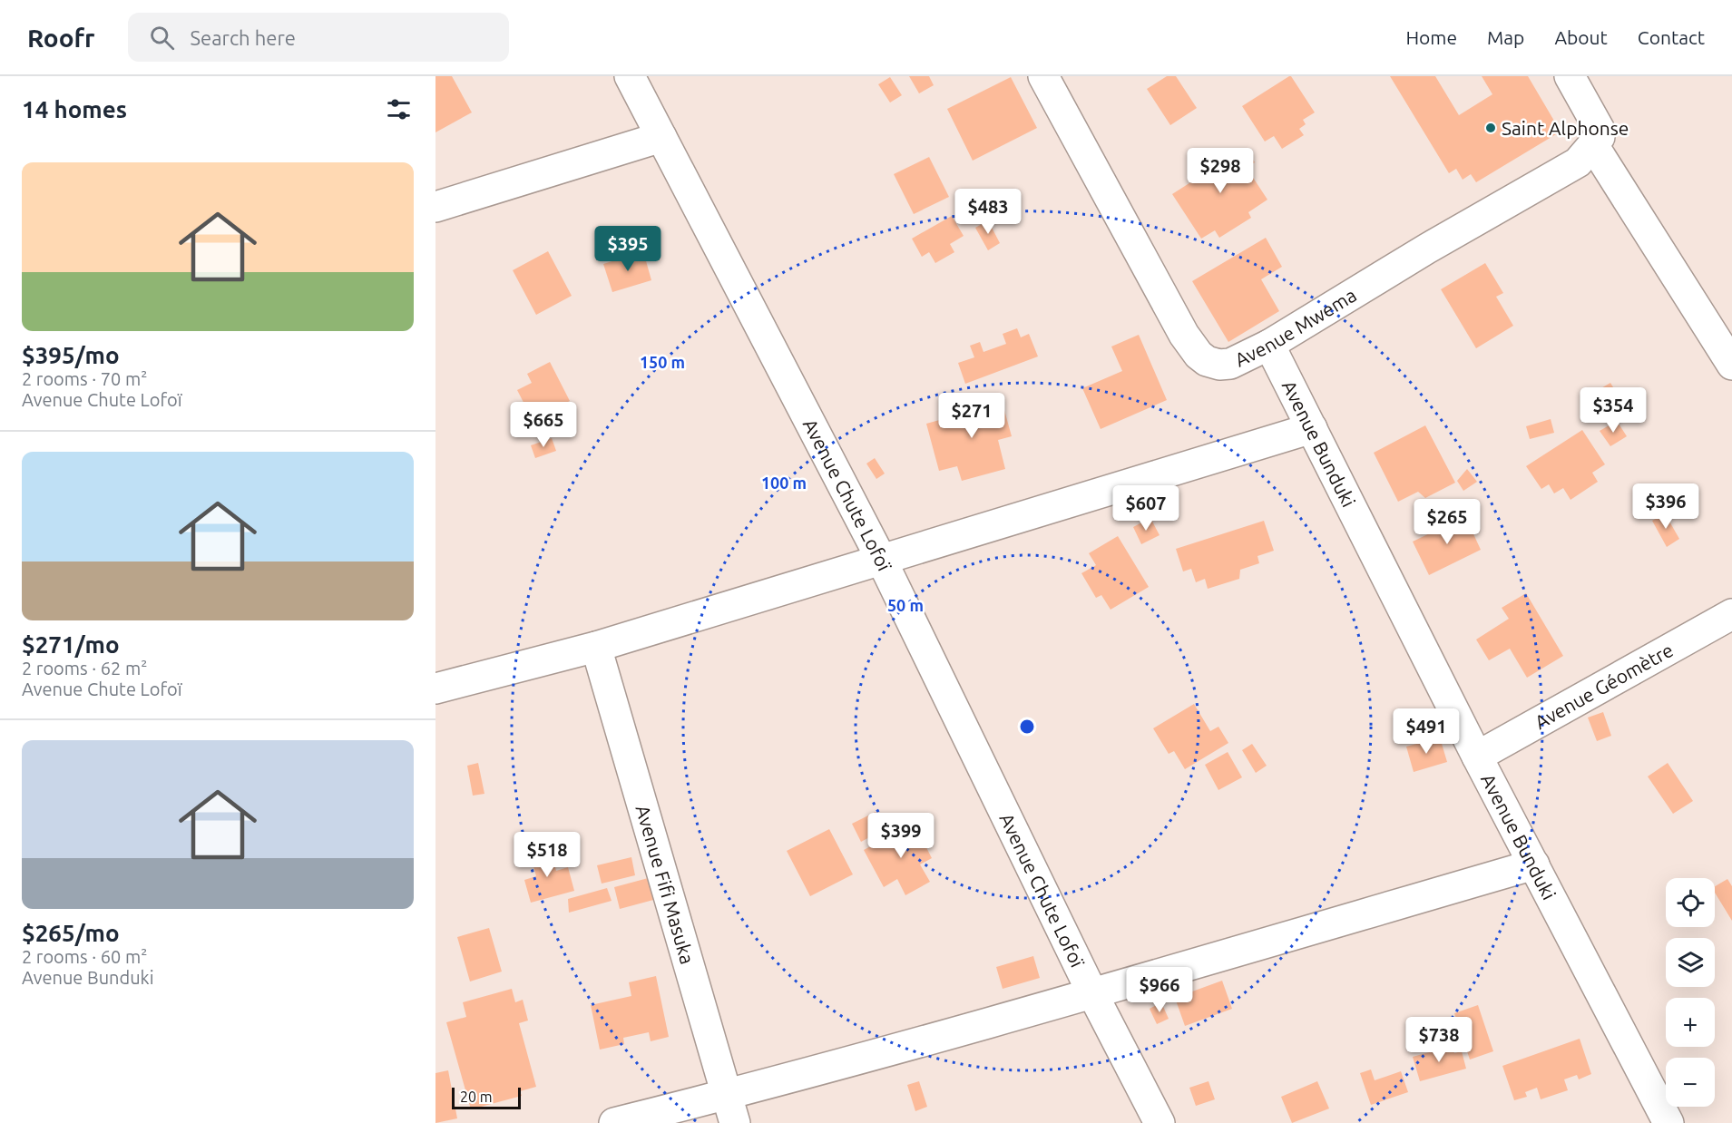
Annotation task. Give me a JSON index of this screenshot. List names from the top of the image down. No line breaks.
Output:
{"streets":{"street":["Avenue Mwema","Avenue Bunduki","Avenue Chute Lofoï","Avenue Géomètre","Avenue Fifi Masuka"]},"crossings":[["Avenue Mwema","Avenue Bunduki"],["Avenue Bunduki","Avenue Géomètre"]],"places":["Saint Alphonse"],"scale_bar":"20 m","page":{"header":"Roofr","search":"Search here","nav":["Home","Map","About","Contact"],"heading":"14 homes","list":[{"name":"$395/mo","note":"2 rooms · 70 m² · Avenue Chute Lofoï"},{"name":"$271/mo","note":"2 rooms · 62 m² · Avenue Chute Lofoï"},{"name":"$265/mo","note":"2 rooms · 60 m² · Avenue Bunduki"}],"price":["$298","$483","$395","$354","$271","$665","$396","$607","$265","$491","$399","$518","$966","$738"],"map_buttons":["+","−"],"scale":"20 m"},"rings":["150 m","100 m","50 m"]}
